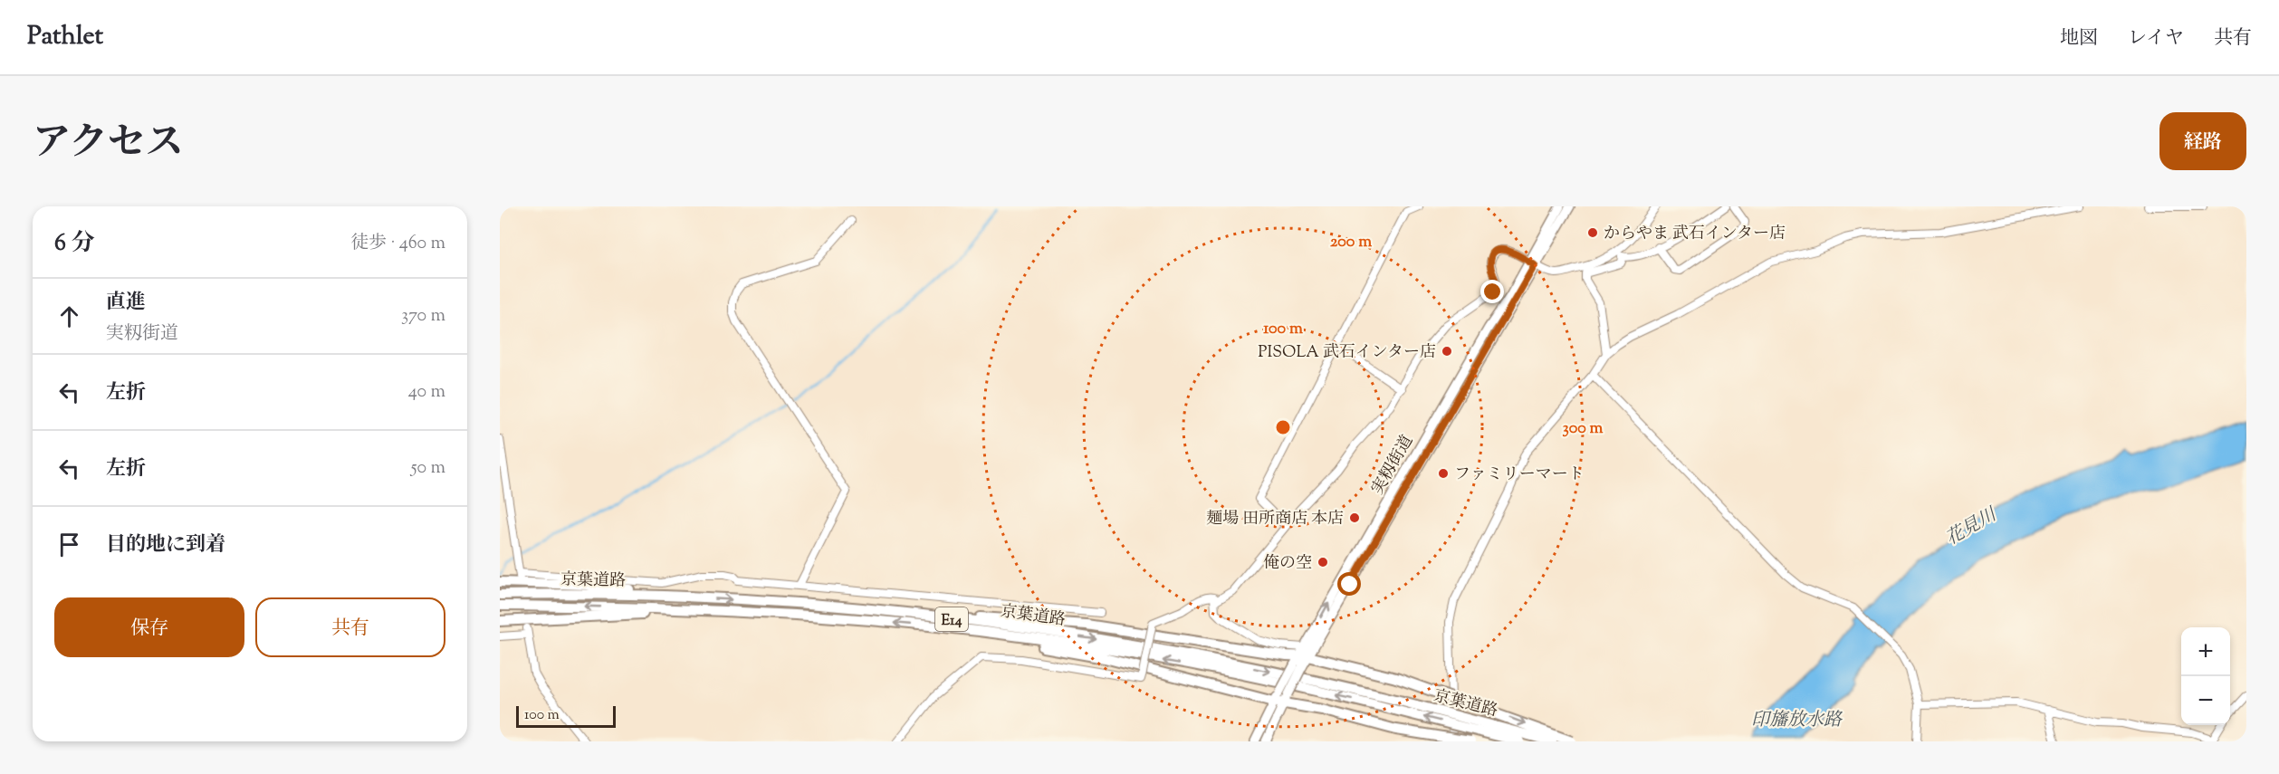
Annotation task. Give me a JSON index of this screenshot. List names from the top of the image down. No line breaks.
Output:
{"streets":{"highway":["京葉道路","E14"],"main road":["実籾街道"]},"water":["花見川","印旛放水路"],"places":["からやま 武石インター店","PISOLA 武石インター店","ファミリーマート","麺場 田所商店 本店","俺の空"],"scale_bar":"100 m","page":{"header":"Pathlet","nav":["地図","レイヤ","共有"],"title":"アクセス","buttons":["経路",["保存","共有"]],"heading":["6 分","徒歩 · 460 m"],"list":[["直進","実籾街道","370 m"],["左折","40 m"],["左折","50 m"],"目的地に到着"],"map_buttons":["+","−"],"scale":"100 m"},"rings":["200 m","100 m","300 m"]}
